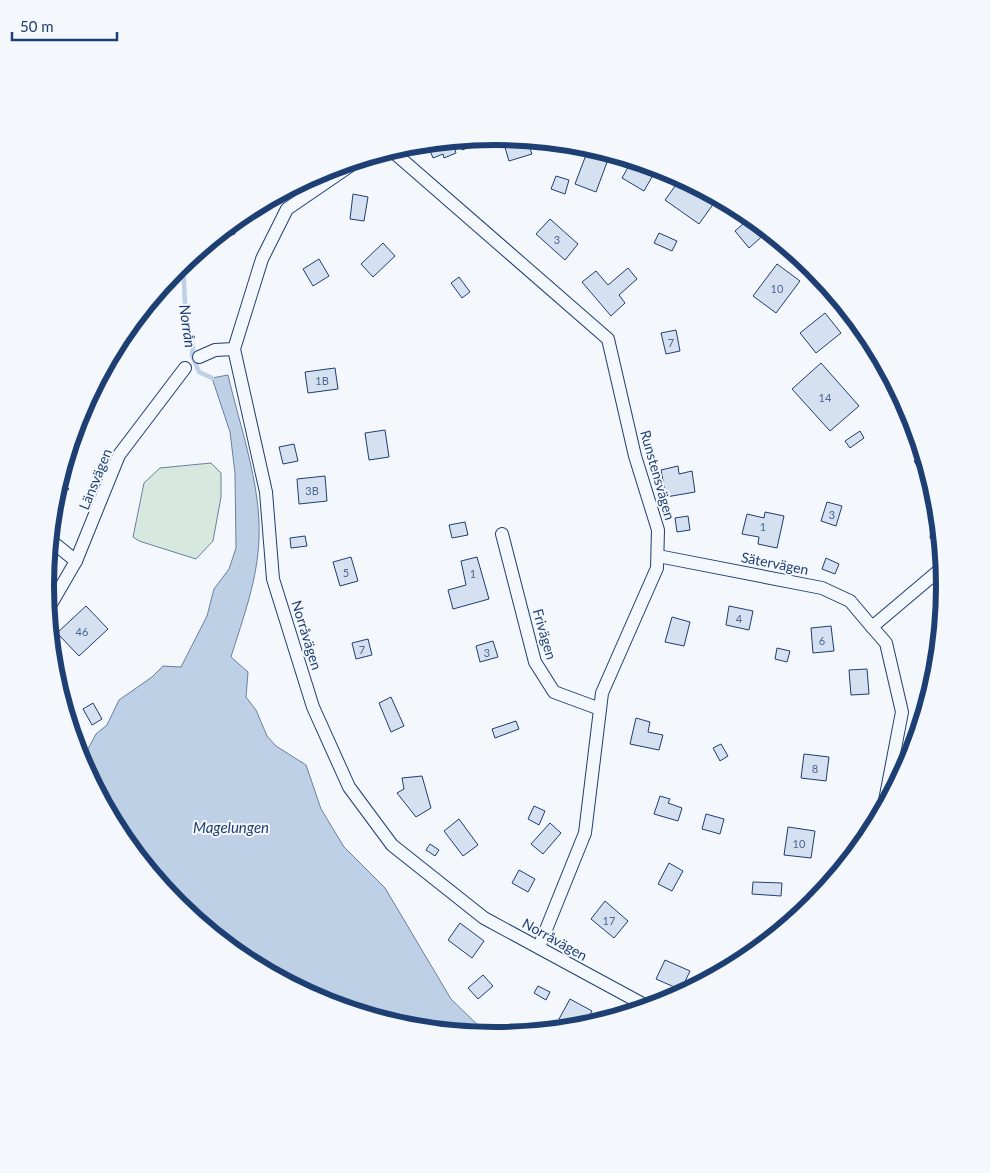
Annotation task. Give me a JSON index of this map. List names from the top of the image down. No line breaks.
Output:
{"streets":{"street":["Runstensvägen","Länsvägen","Sätervägen","Frivägen","Norråvägen"]},"crossings":[["Runstensvägen","Sätervägen"],["Runstensvägen","Frivägen"],["Runstensvägen","Norråvägen"]],"water":["Norrån","Magelungen"],"house_numbers":["3","10","7","1B","14","3B","3","1","5","1","4","46","6","7","3","8","10","17"],"scale_bar":"50 m"}
